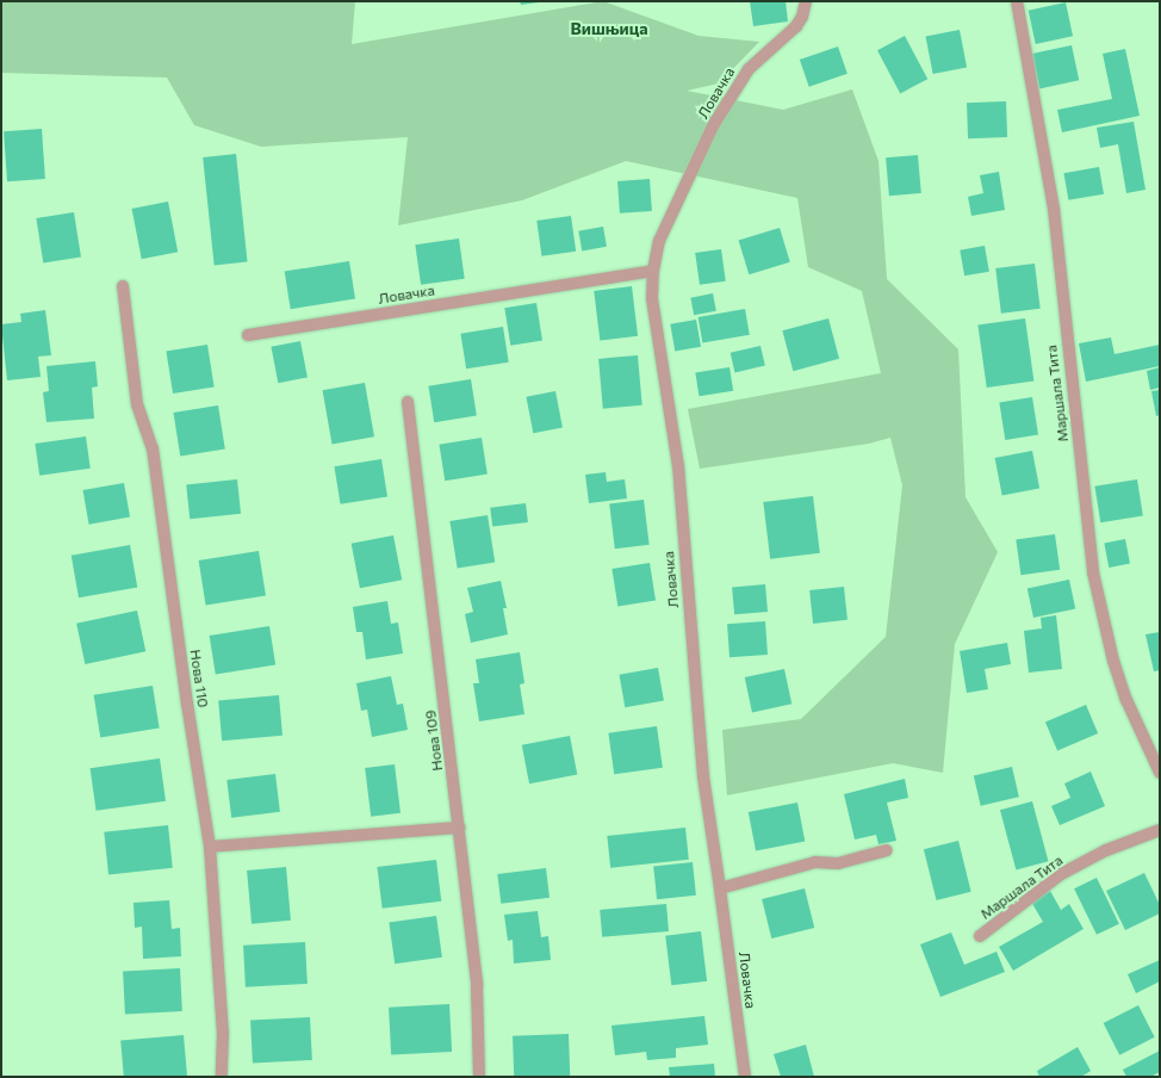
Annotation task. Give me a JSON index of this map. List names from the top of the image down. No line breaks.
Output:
{"streets":{"street":["Ловачка","Маршала Тита","Нова 110","Нова 109"]},"districts":["Вишњица"]}
